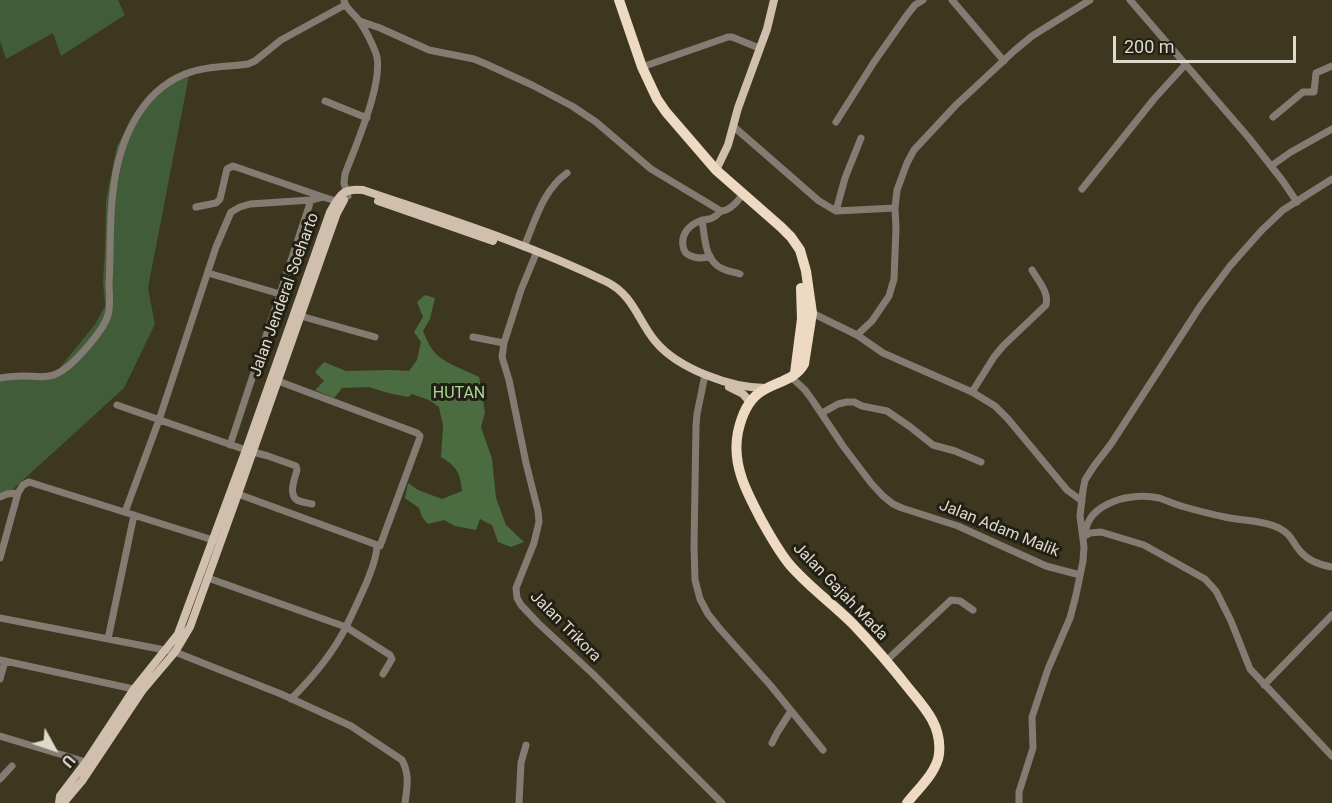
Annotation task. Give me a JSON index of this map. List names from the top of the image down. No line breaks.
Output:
{"streets":{"highway":["Jalan Gajah Mada"],"main road":["Jalan Jenderal Soeharto"],"street":["Jalan Adam Malik","Jalan Trikora"]},"crossings":[["Jalan Adam Malik","Jalan Gajah Mada"]],"parks":["HUTAN"],"scale_bar":"200 m","north":"bottom right"}
